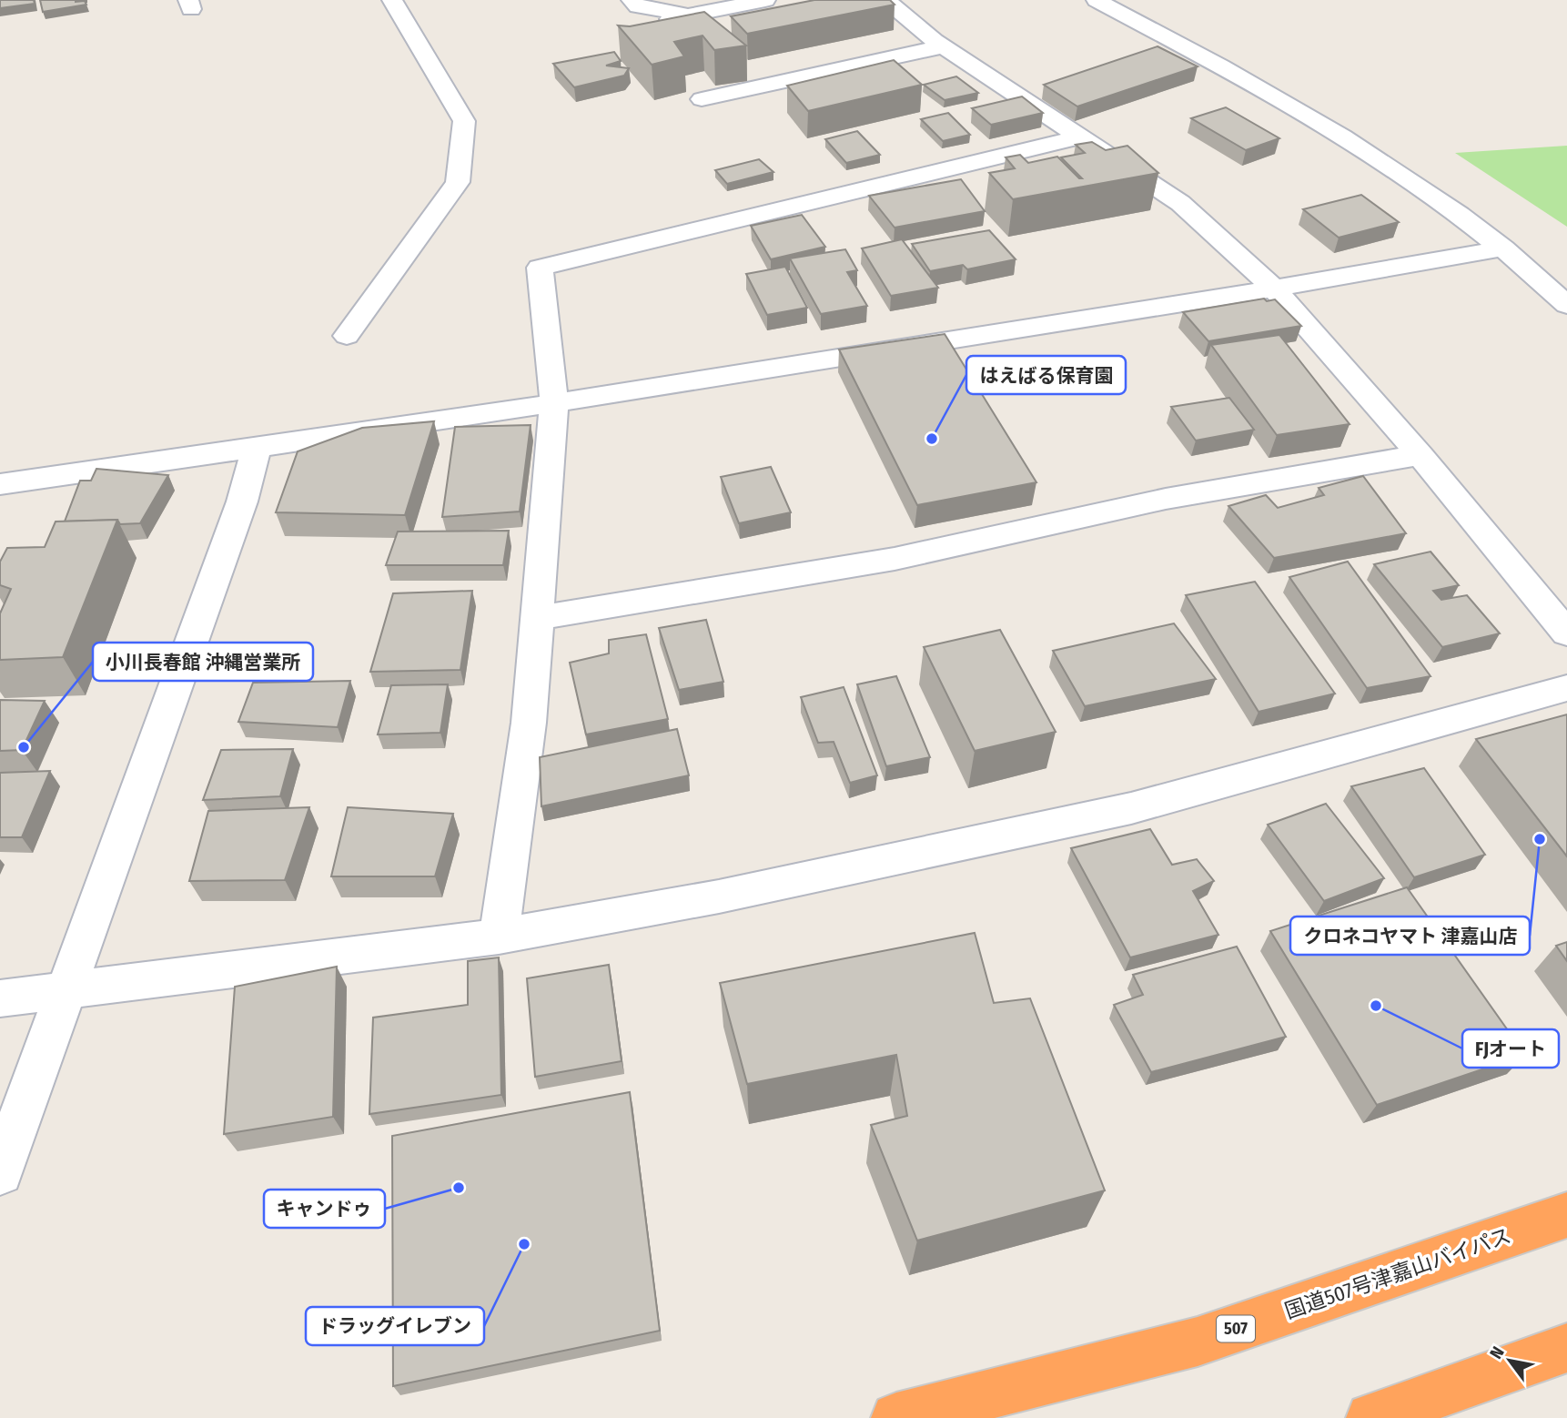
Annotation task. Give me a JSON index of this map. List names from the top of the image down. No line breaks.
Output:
{"streets":{"highway":["国道507号津嘉山バイパス","507"]},"places":["はえばる保育園","小川長春館 沖縄営業所","クロネコヤマト 津嘉山店","FJオート","キャンドゥ","ドラッグイレブン"],"north":"top left"}
